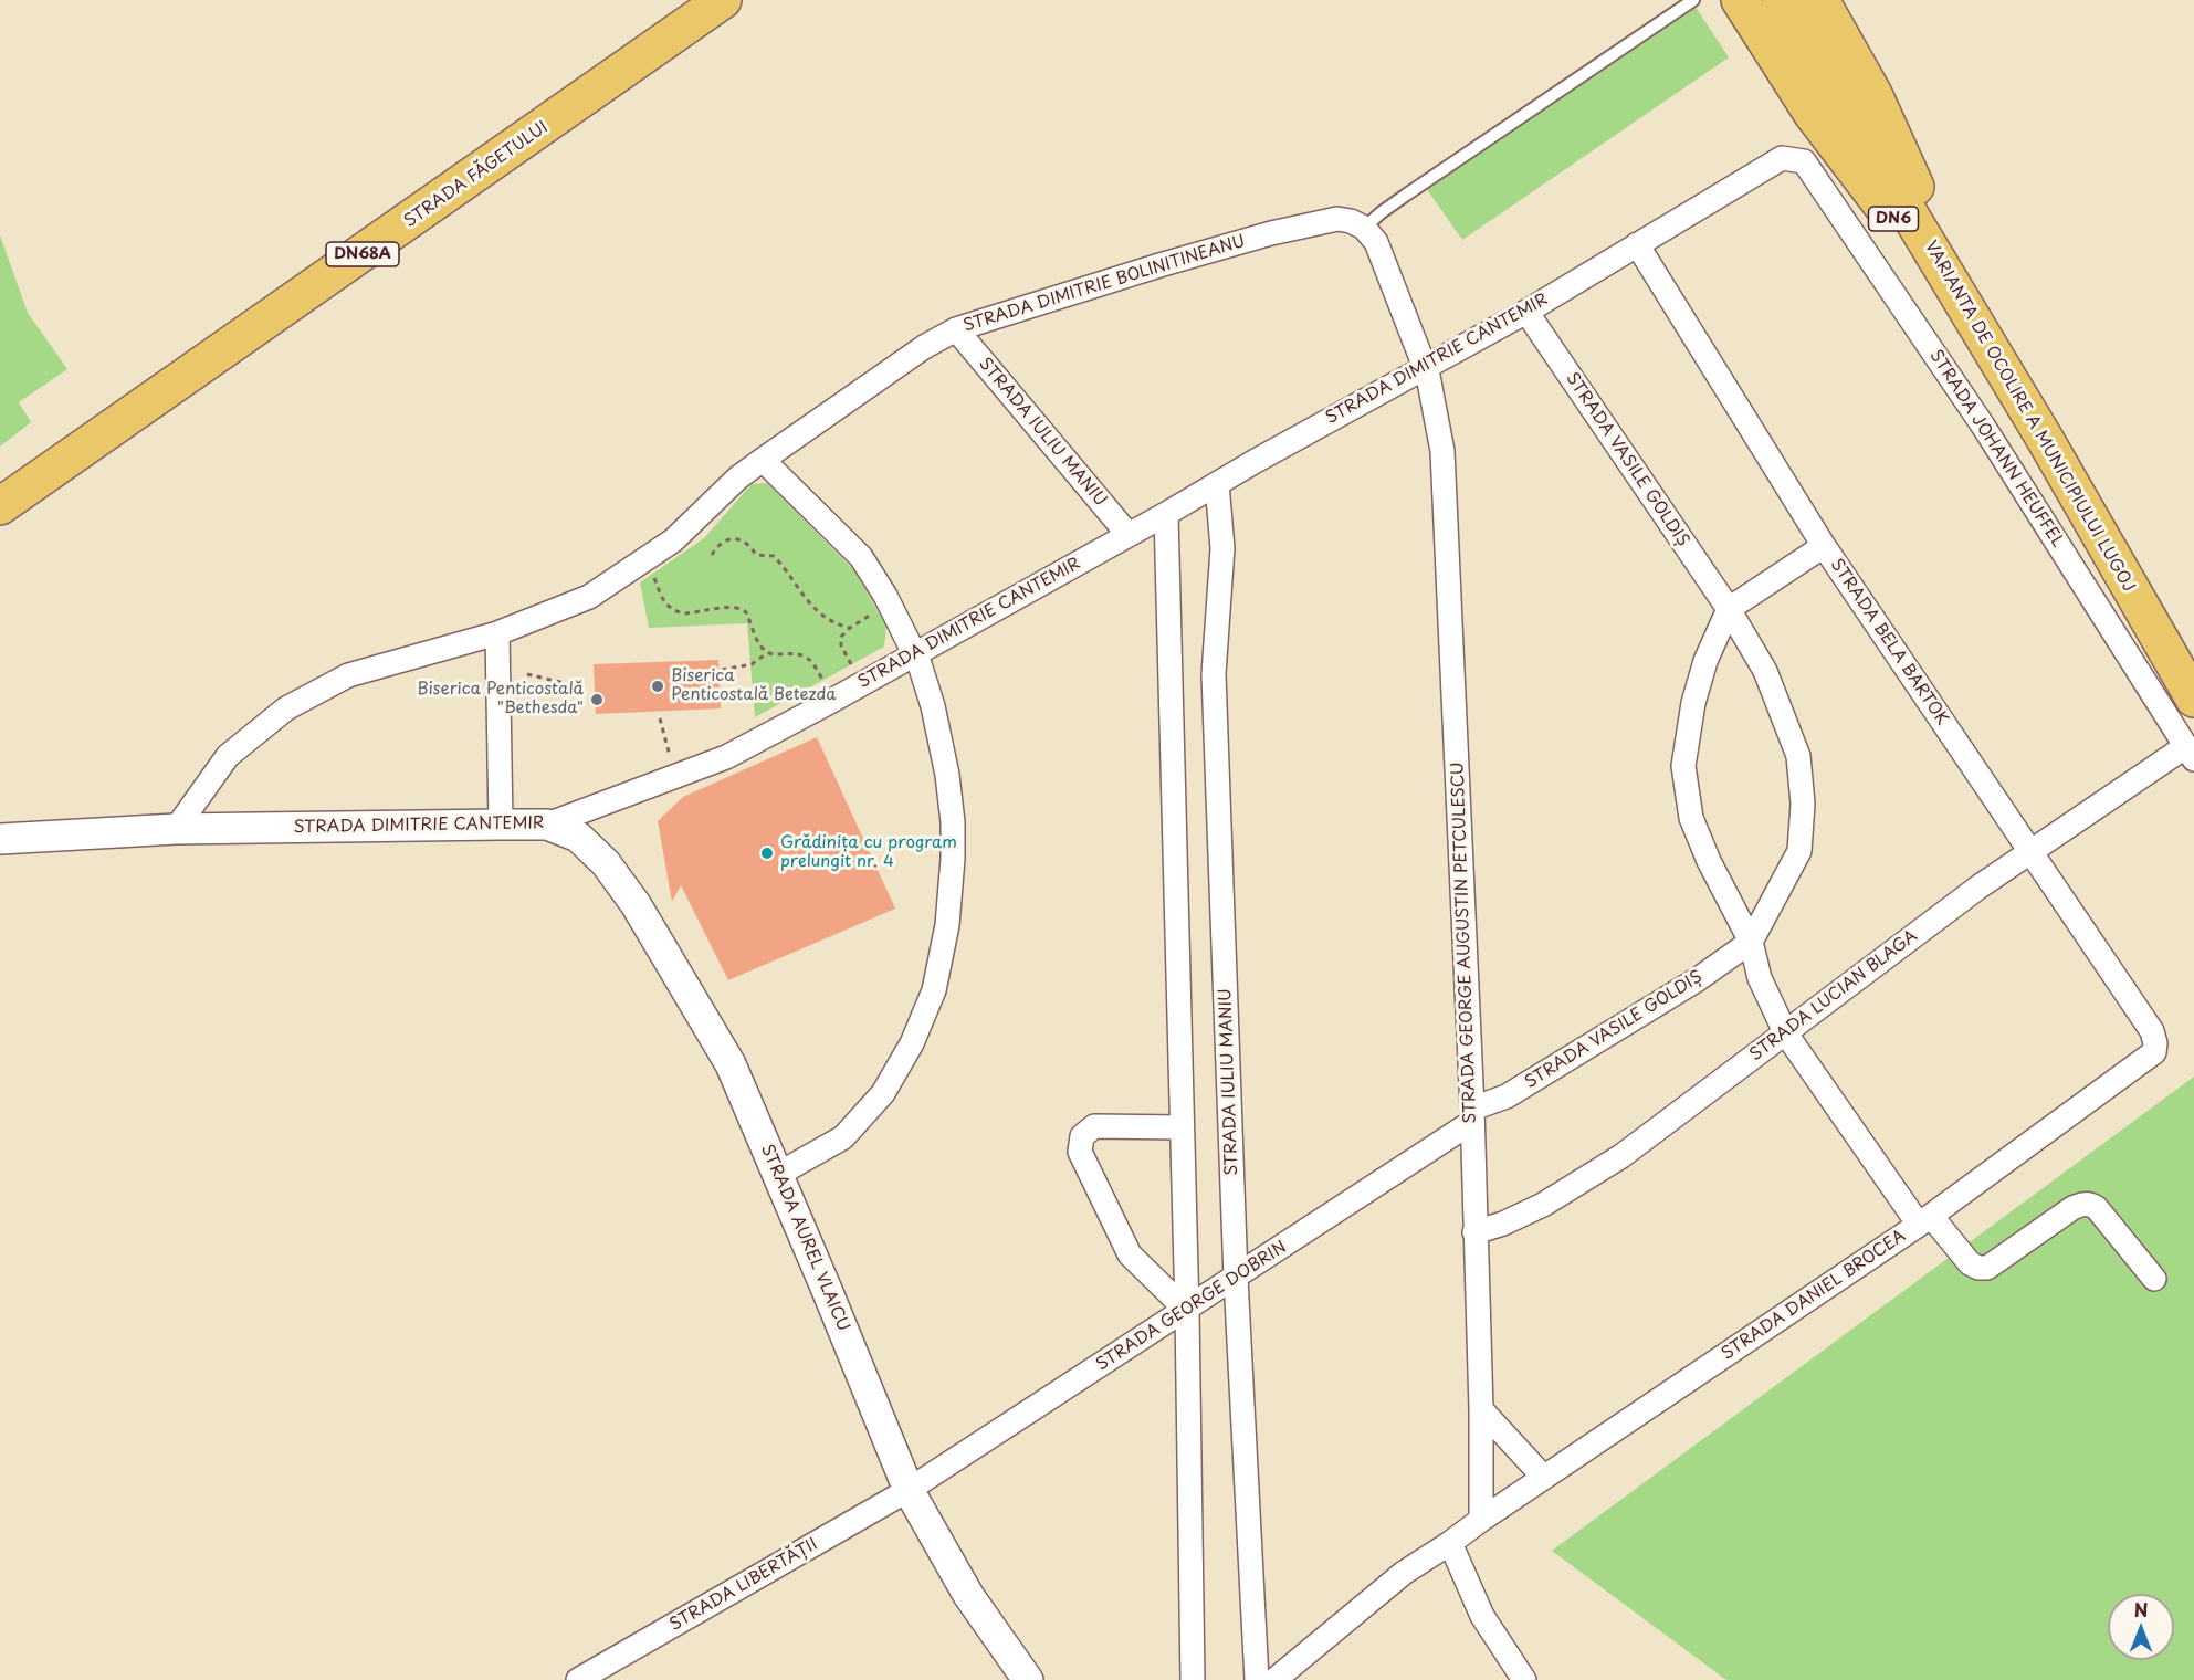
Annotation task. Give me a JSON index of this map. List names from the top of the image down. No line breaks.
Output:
{"streets":{"main road":["STRADA FĂGETULUI","DN6","DN68A","VARIANTA DE OCOLIRE A MUNICIPIULUI LUGOJ"],"street":["STRADA DIMITRIE BOLINITINEANU","STRADA DIMITRIE CANTEMIR","STRADA IULIU MANIU","STRADA JOHANN HEUFFEL","STRADA VASILE GOLDIȘ","STRADA BELA BARTOK","STRADA GEORGE AUGUSTIN PETCULESCU","STRADA LUCIAN BLAGA","STRADA AUREL VLAICU","STRADA DANIEL BROCEA","STRADA GEORGE DOBRIN","STRADA LIBERTĂȚII"]},"crossings":[["DN6","VARIANTA DE OCOLIRE A MUNICIPIULUI LUGOJ"],["STRADA DIMITRIE BOLINITINEANU","STRADA DIMITRIE CANTEMIR"],["STRADA DIMITRIE BOLINITINEANU","STRADA IULIU MANIU"],["STRADA DIMITRIE CANTEMIR","STRADA IULIU MANIU"],["STRADA DIMITRIE CANTEMIR","STRADA JOHANN HEUFFEL"],["STRADA DIMITRIE CANTEMIR","STRADA VASILE GOLDIȘ"],["STRADA DIMITRIE CANTEMIR","STRADA BELA BARTOK"],["STRADA DIMITRIE CANTEMIR","STRADA GEORGE AUGUSTIN PETCULESCU"],["STRADA DIMITRIE CANTEMIR","STRADA AUREL VLAICU"],["STRADA IULIU MANIU","STRADA GEORGE DOBRIN"],["STRADA JOHANN HEUFFEL","STRADA LUCIAN BLAGA"],["STRADA VASILE GOLDIȘ","STRADA GEORGE AUGUSTIN PETCULESCU"],["STRADA VASILE GOLDIȘ","STRADA GEORGE DOBRIN"],["STRADA BELA BARTOK","STRADA LUCIAN BLAGA"],["STRADA BELA BARTOK","STRADA DANIEL BROCEA"],["STRADA GEORGE AUGUSTIN PETCULESCU","STRADA LUCIAN BLAGA"],["STRADA GEORGE AUGUSTIN PETCULESCU","STRADA DANIEL BROCEA"],["STRADA GEORGE AUGUSTIN PETCULESCU","STRADA GEORGE DOBRIN"],["STRADA AUREL VLAICU","STRADA GEORGE DOBRIN"],["STRADA AUREL VLAICU","STRADA LIBERTĂȚII"],["STRADA GEORGE DOBRIN","STRADA LIBERTĂȚII"]],"places":["Biserica Penticostală Betezda","Biserica Penticostală \"Bethesda\"","Grădinița cu program prelungit nr. 4"],"north":"top"}
